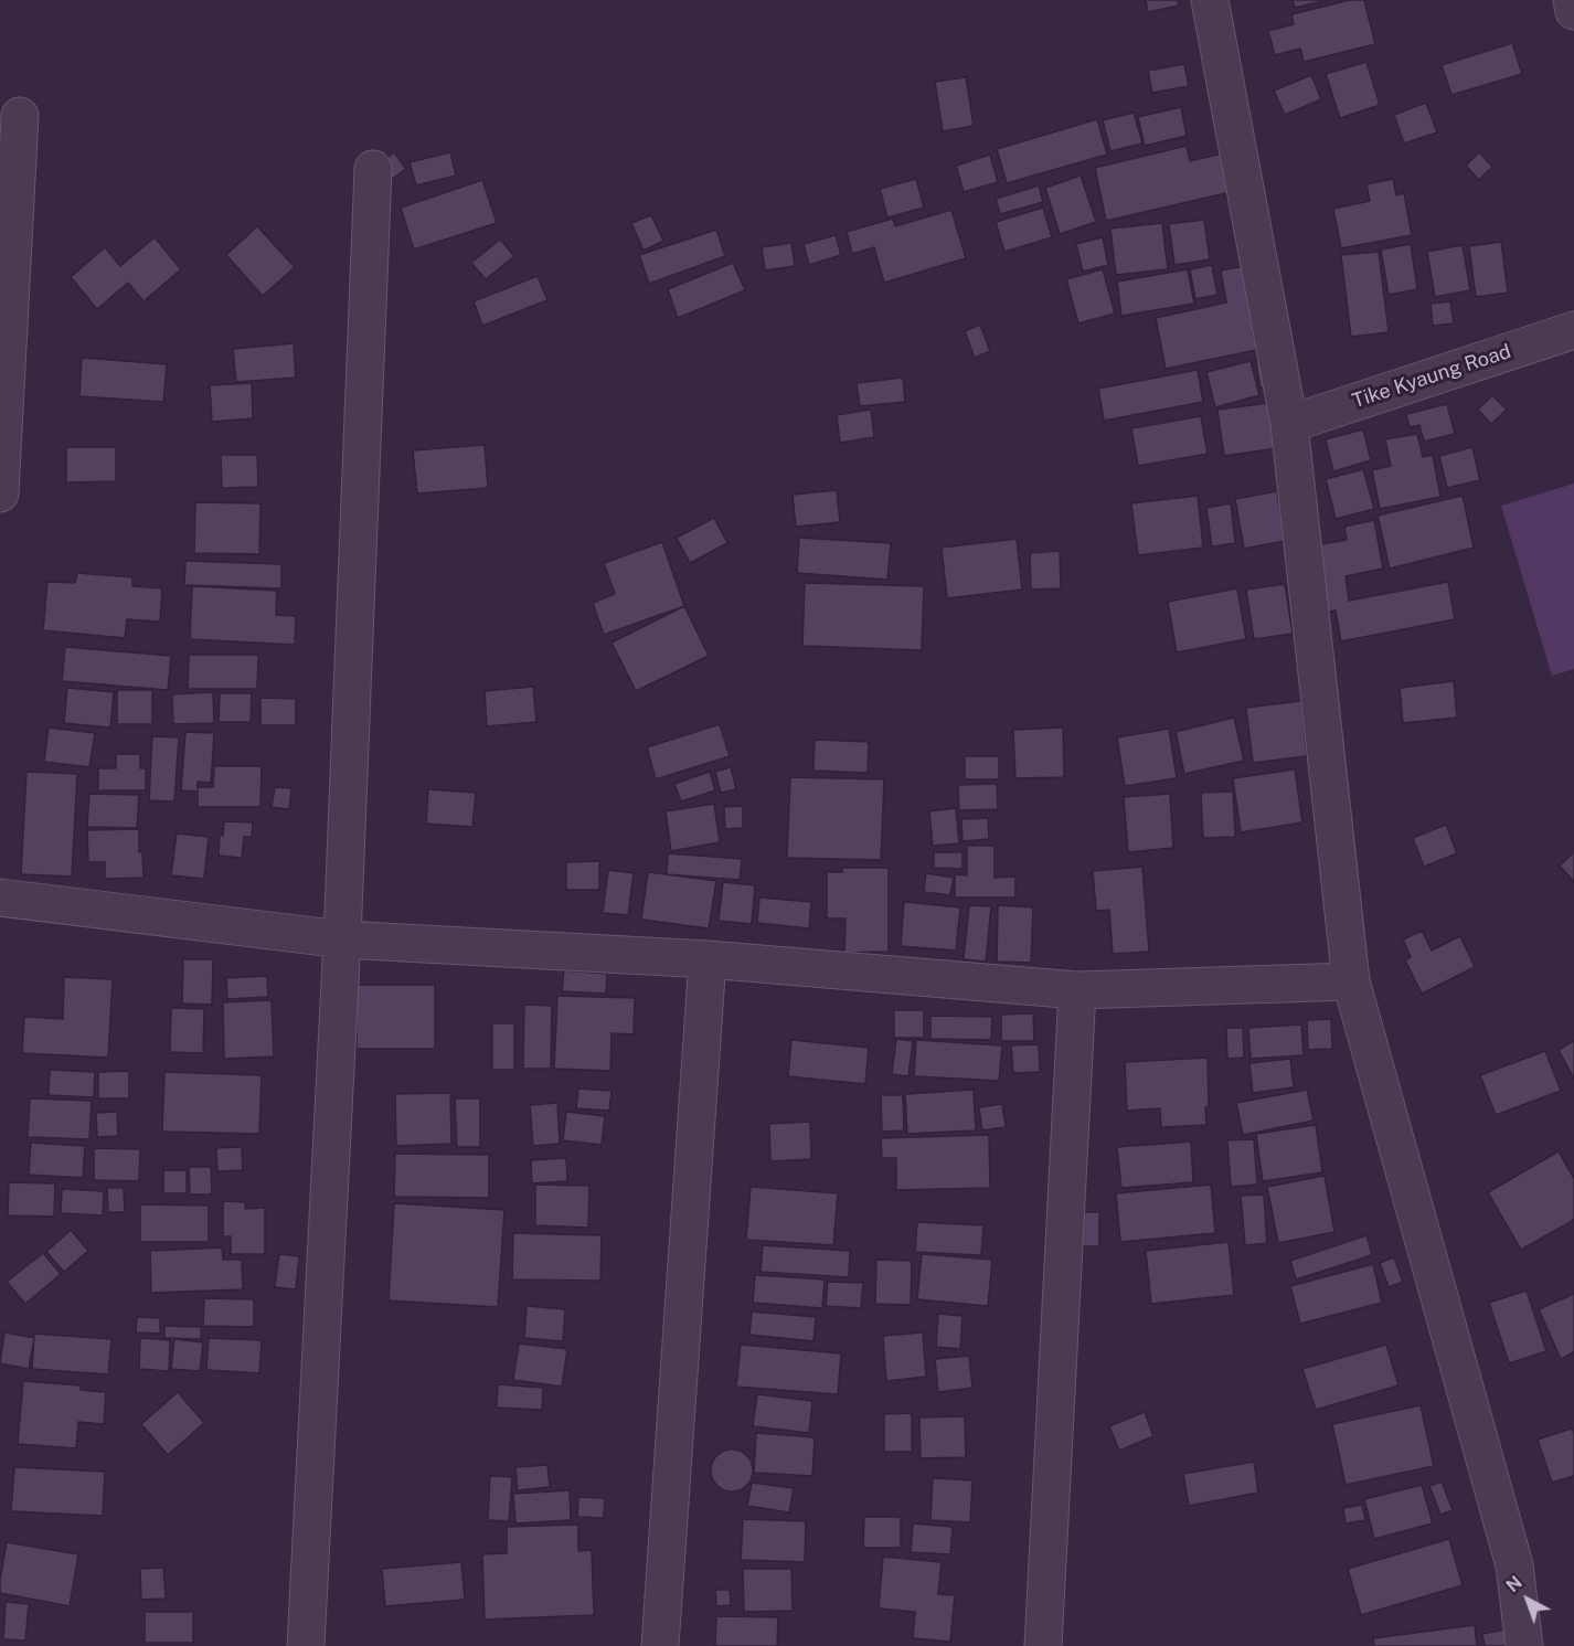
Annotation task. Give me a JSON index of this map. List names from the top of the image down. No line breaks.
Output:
{"streets":{"street":["Tike Kyaung Road"]},"north":"top left"}
